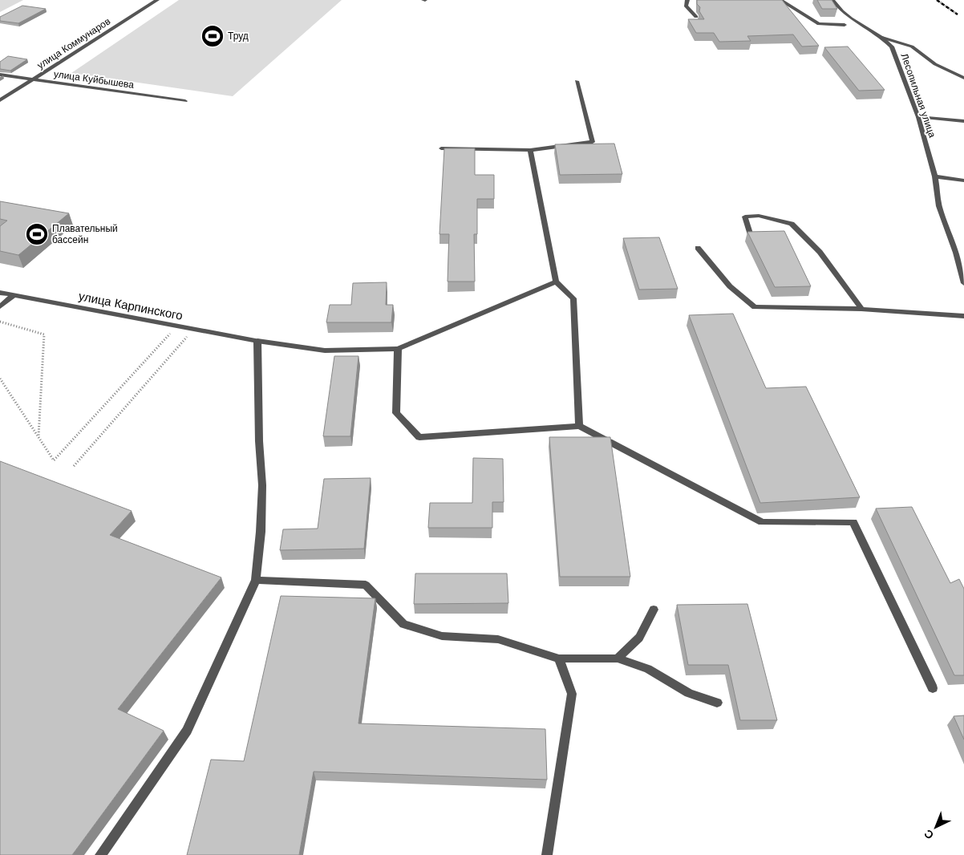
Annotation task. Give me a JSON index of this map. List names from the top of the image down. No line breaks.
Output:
{"streets":{"street":["улица Коммунаров","улица Куйбышева","Лесопильная улица","улица Карпинского"]},"crossings":[["улица Коммунаров","улица Куйбышева"]],"places":{"sports":["Труд","Плавательный бассейн"]},"north":"bottom left"}
